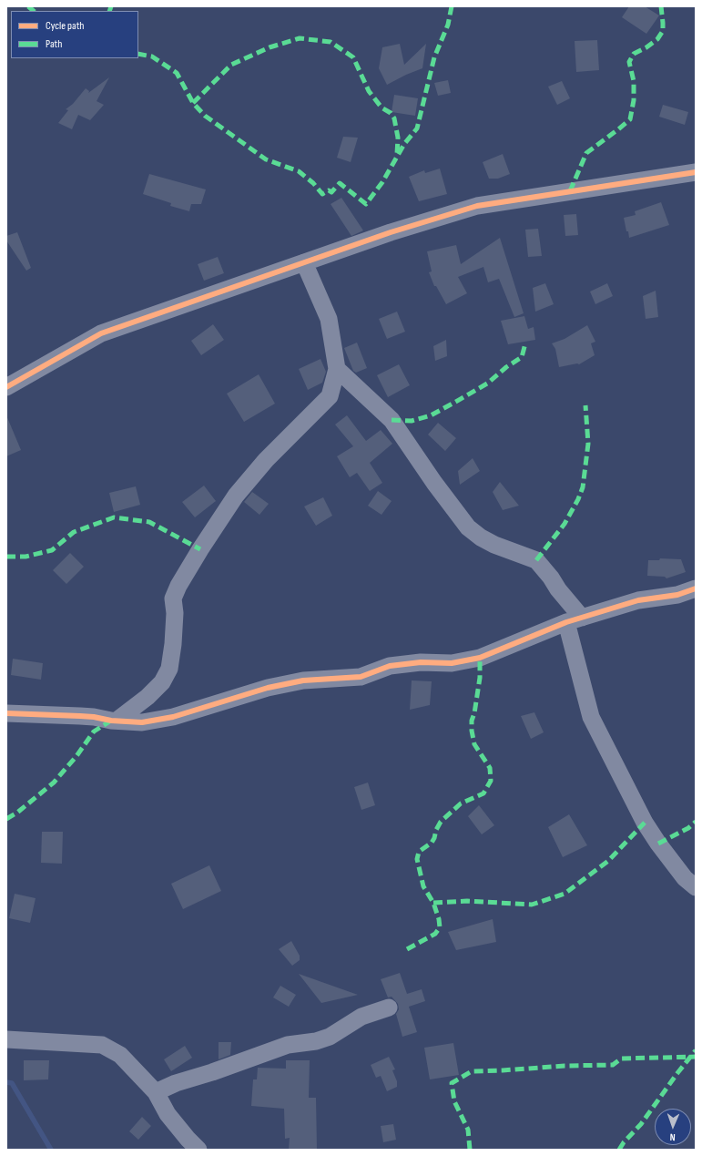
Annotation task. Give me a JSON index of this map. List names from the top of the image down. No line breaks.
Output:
{"legend":["Cycle path","Path"],"north":"bottom"}
